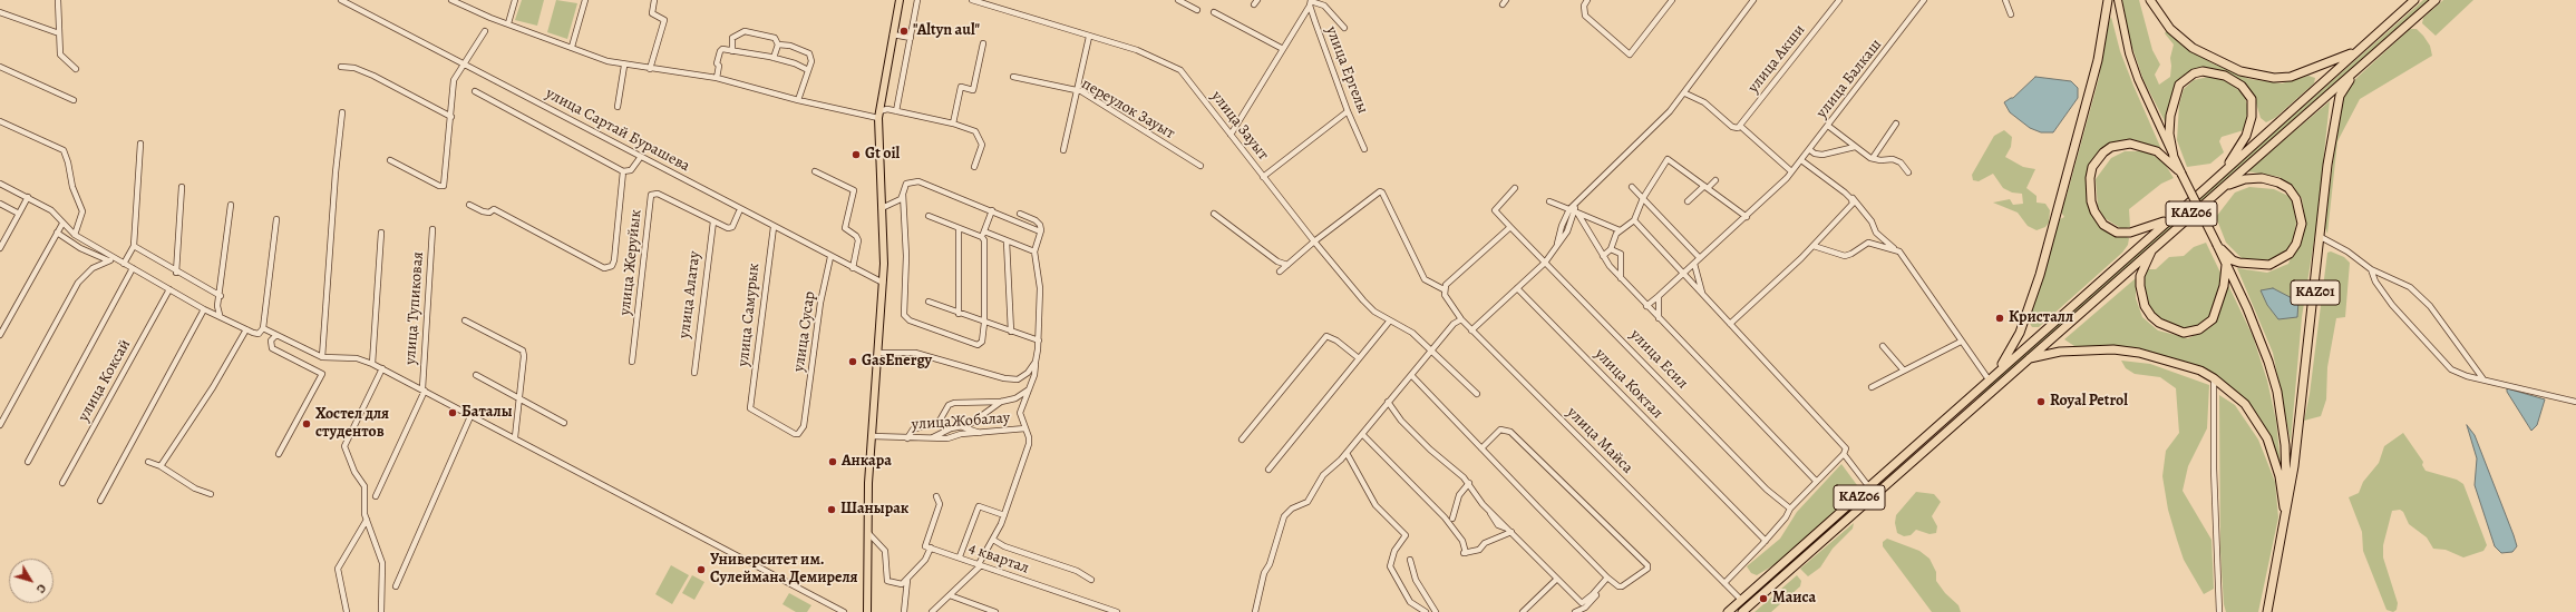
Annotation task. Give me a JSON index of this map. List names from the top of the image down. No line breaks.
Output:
{"streets":{"highway":["KАZ06","KАZ01"],"street":["улица Акши","улица Ергелы","улица Балкаш","переулок Зауыт","улица Зауыт","улица Сартай Бурашева","улица Жеруйык","улица Алатау","улица Тупиковая","улица Самурык","улица Сусар","улица Есил","улица Коксай","улица Коктал","улицаЖобалау","улица Майса","4 квартал"]},"crossings":[["улица Сартай Бурашева","улица Жеруйык"],["улица Сартай Бурашева","улица Самурык"],["улица Сартай Бурашева","улица Сусар"],["KАZ06","KАZ01"],["KАZ06","улица Майса"],["улица Жеруйык","улица Алатау"],["улица Самурык","улица Сусар"]],"places":["\"Altyn aul\"","Gt oil","Кристалл","GasEnergy","Royal Petrol","Баталы","Хостел для студентов","Анкара","Шанырак","Университет им. Сулеймана Демиреля","Маиса"],"north":"bottom right"}
